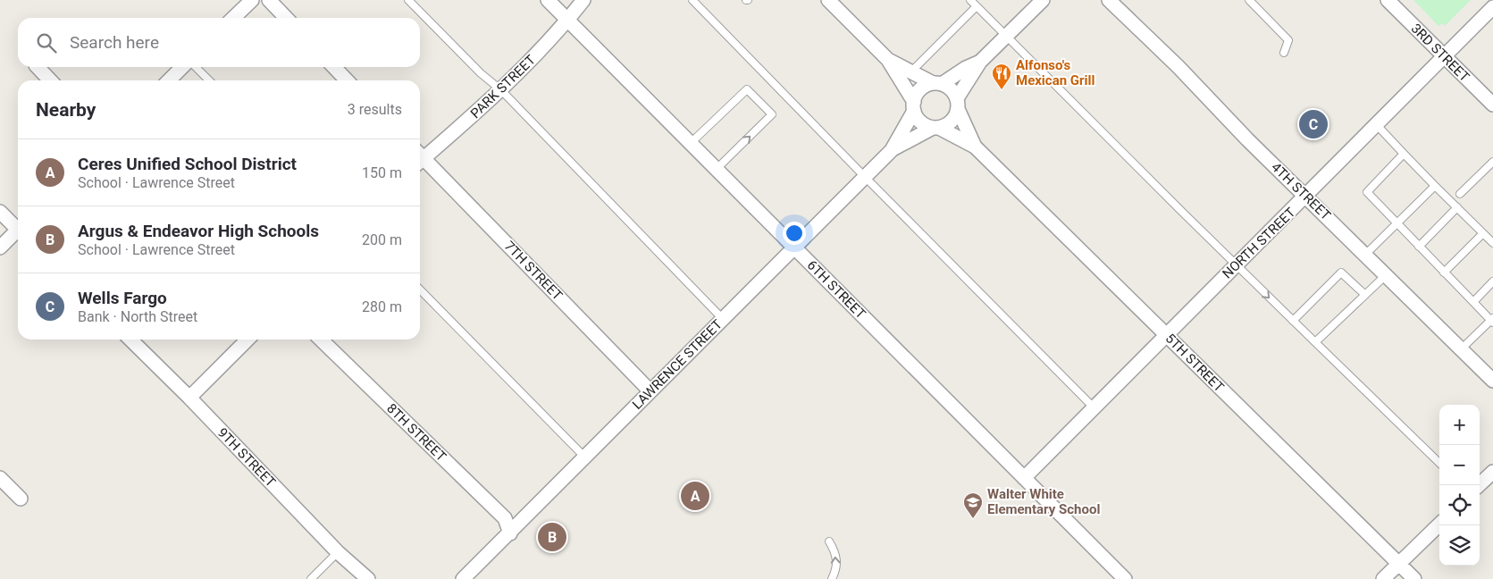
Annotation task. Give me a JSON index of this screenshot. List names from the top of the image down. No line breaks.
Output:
{"streets":{"street":["3RD STREET","PARK STREET","4TH STREET","NORTH STREET","7TH STREET","6TH STREET","5TH STREET","LAWRENCE STREET","8TH STREET","9TH STREET"]},"crossings":[["3RD STREET","NORTH STREET"],["PARK STREET","6TH STREET"],["4TH STREET","NORTH STREET"],["NORTH STREET","6TH STREET"],["NORTH STREET","5TH STREET"],["7TH STREET","LAWRENCE STREET"],["6TH STREET","LAWRENCE STREET"],["5TH STREET","LAWRENCE STREET"],["LAWRENCE STREET","8TH STREET"]],"places":{"restaurant":["Alfonso's Mexican Grill"],"school or university":["Walter White Elementary School"]},"page":{"search":"Search here","heading":["Nearby","3 results"],"pins":["C","A","B"],"list":[{"mark":"A","name":"Ceres Unified School District","note":"School · Lawrence Street","value":"150 m"},{"mark":"B","name":"Argus & Endeavor High Schools","note":"School · Lawrence Street","value":"200 m"},{"mark":"C","name":"Wells Fargo","note":"Bank · North Street","value":"280 m"}],"map_buttons":["+","−"]}}
